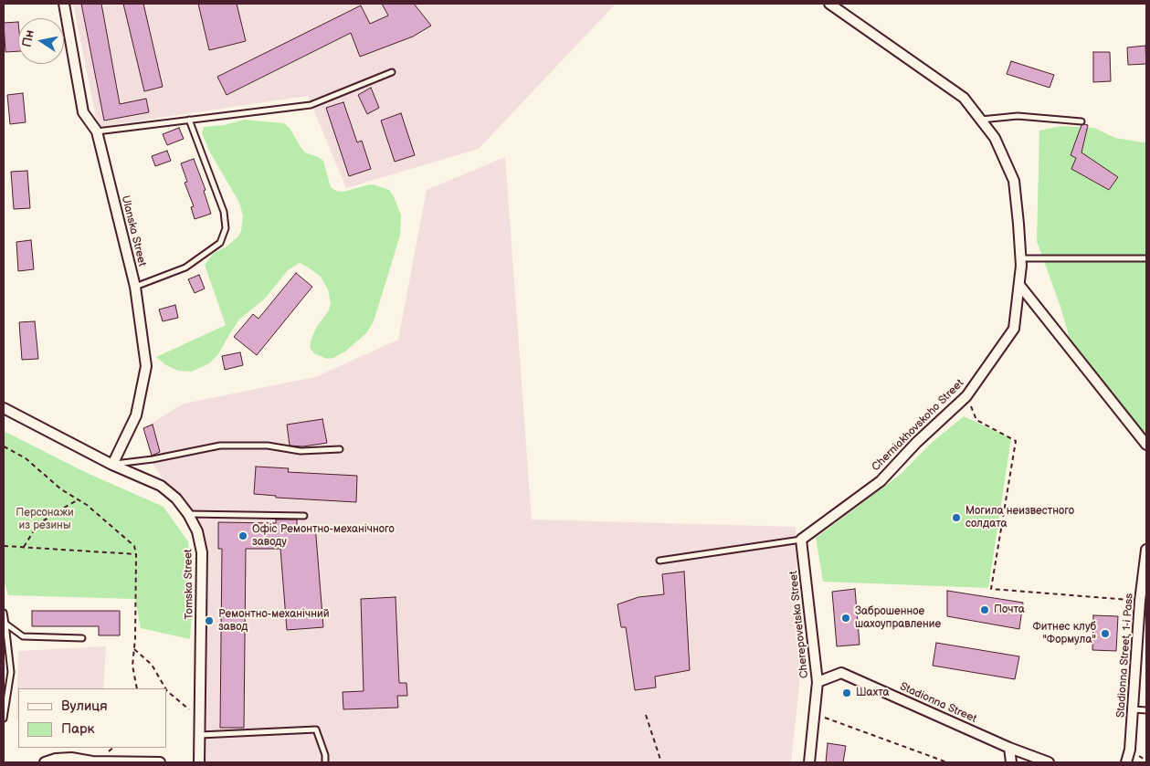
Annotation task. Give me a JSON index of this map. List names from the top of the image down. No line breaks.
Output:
{"streets":{"street":["Ulanska Street","Cherniakhovskoho Street","Tomska Street","Cherepovetska Street","Stadionna Street, 1-i Pass","Stadionna Street"]},"crossings":[["Ulanska Street","Tomska Street"],["Cherniakhovskoho Street","Cherepovetska Street"],["Cherepovetska Street","Stadionna Street"]],"parks":["Персонажи из резины"],"places":["Могила неизвестного солдата","Офіс Ремонтно-механічного заводу","Почта","Заброшенное шахоуправление","Ремонтно-механічний завод","Фитнес клуб \"Формула\"","Шахта"],"legend":["Вулиця","Парк"],"north":"left"}
